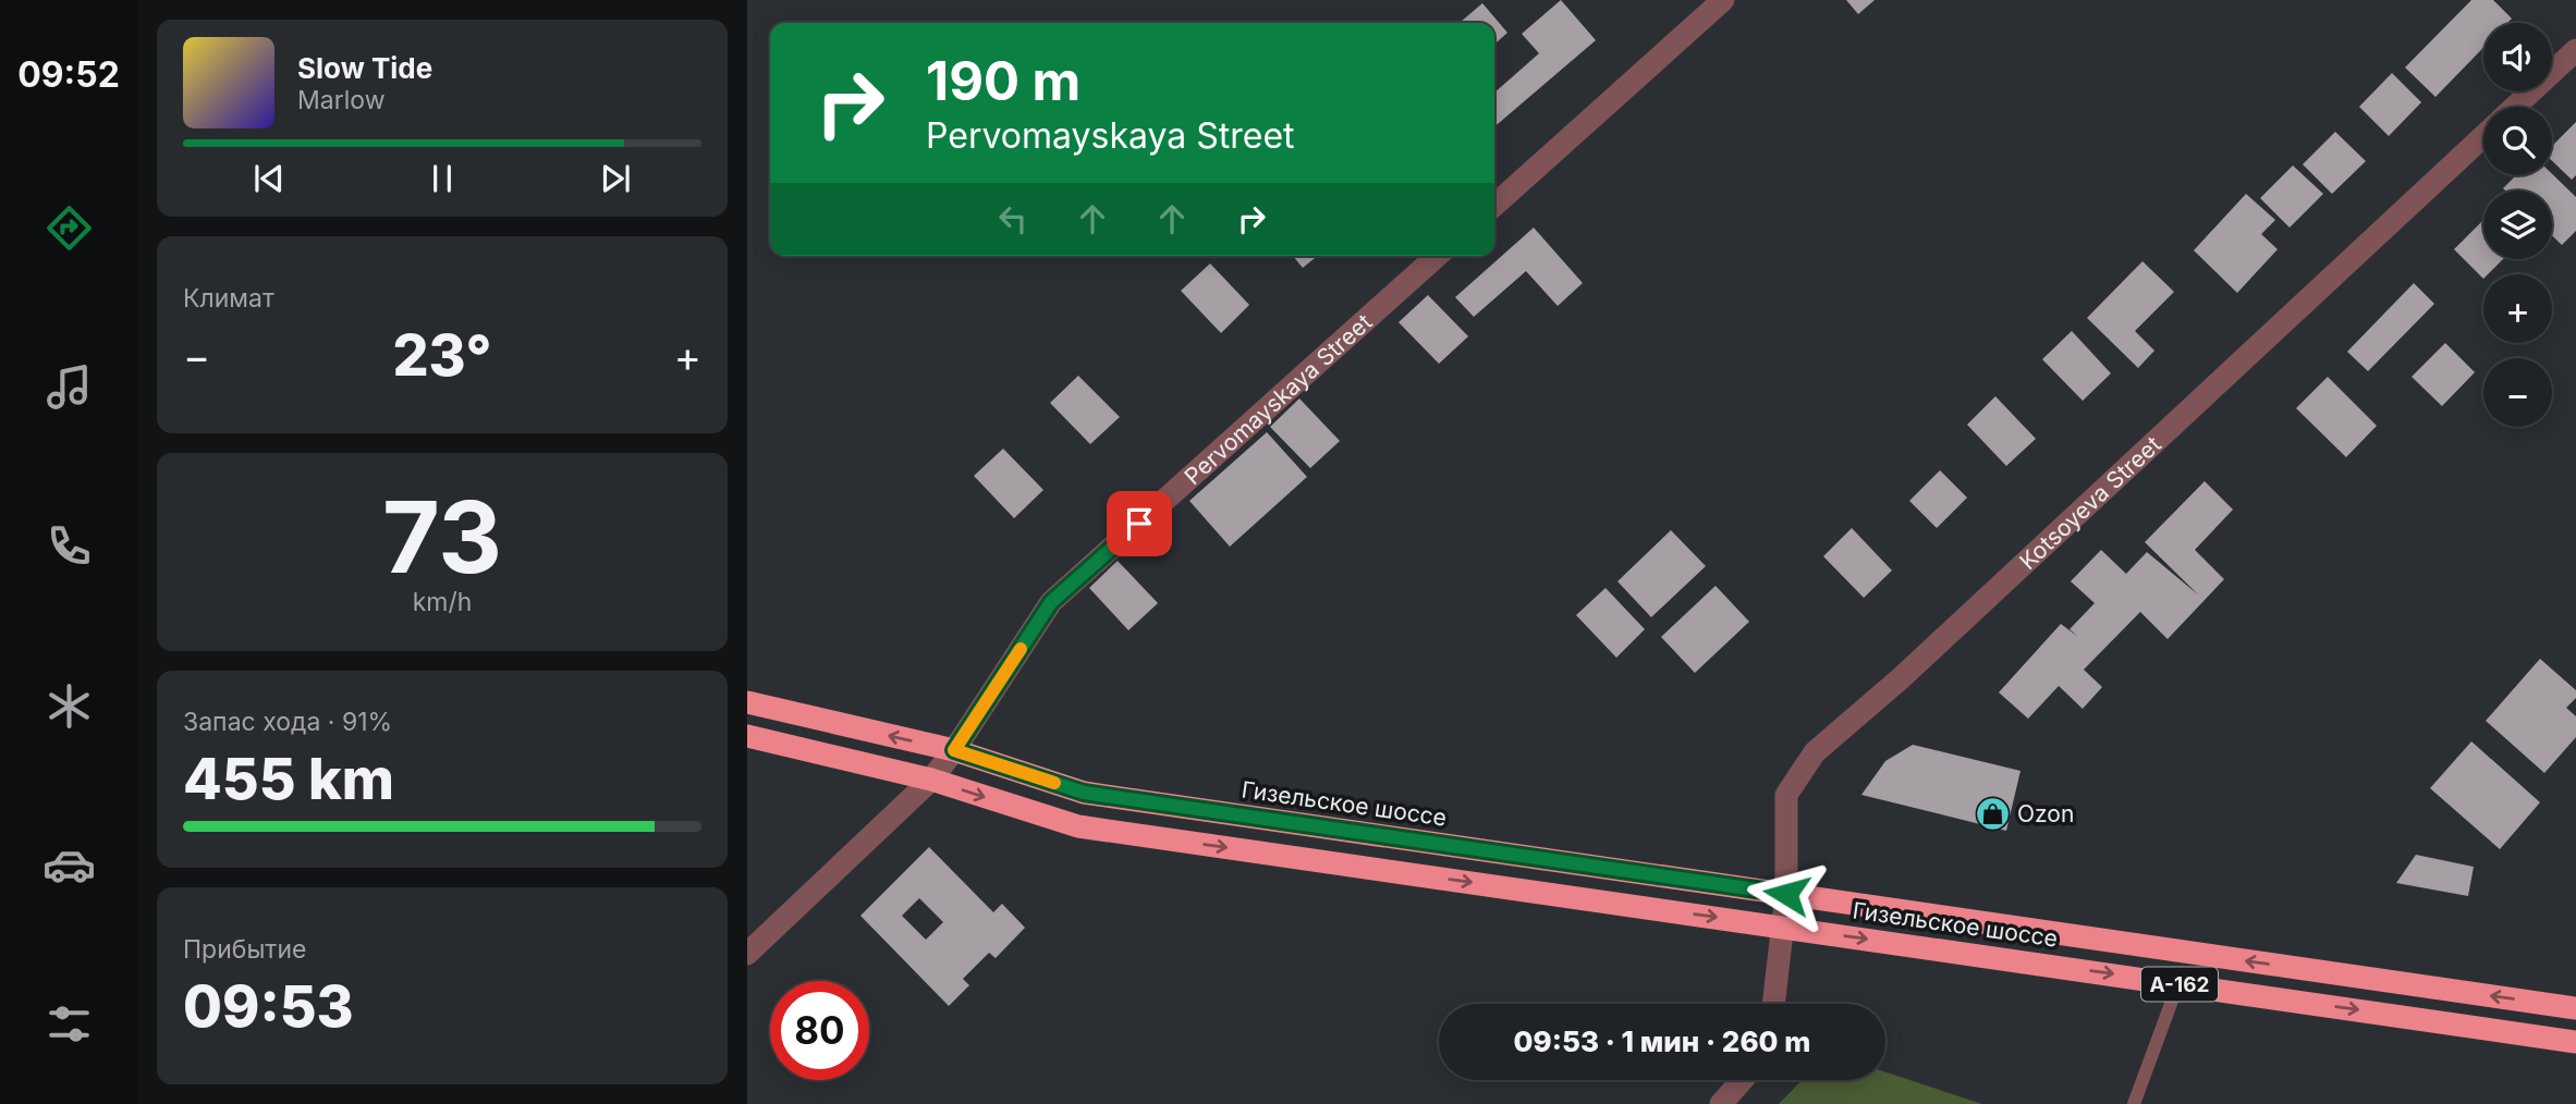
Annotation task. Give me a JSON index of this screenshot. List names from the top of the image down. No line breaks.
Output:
{"streets":{"highway":["Гизельское шоссе","А-162"],"street":["Pervomayskaya Street","Kotsoyeva Street"]},"crossings":[["Pervomayskaya Street","Гизельское шоссе"],["Kotsoyeva Street","Гизельское шоссе"]],"places":{"shop":["Ozon"]},"page":{"tabs":"09:52","map_buttons":["+","−"],"turn":["190 m","Pervomayskaya Street"],"song":["Slow Tide","Marlow"],"tile":["Климат",["73","km/h"],["Запас хода · 91%","455 km"],["Прибытие","09:53"]],"heat":["−","23°","+"],"limit":"80","trip":"09:53 · 1 мин · 260 m"}}
